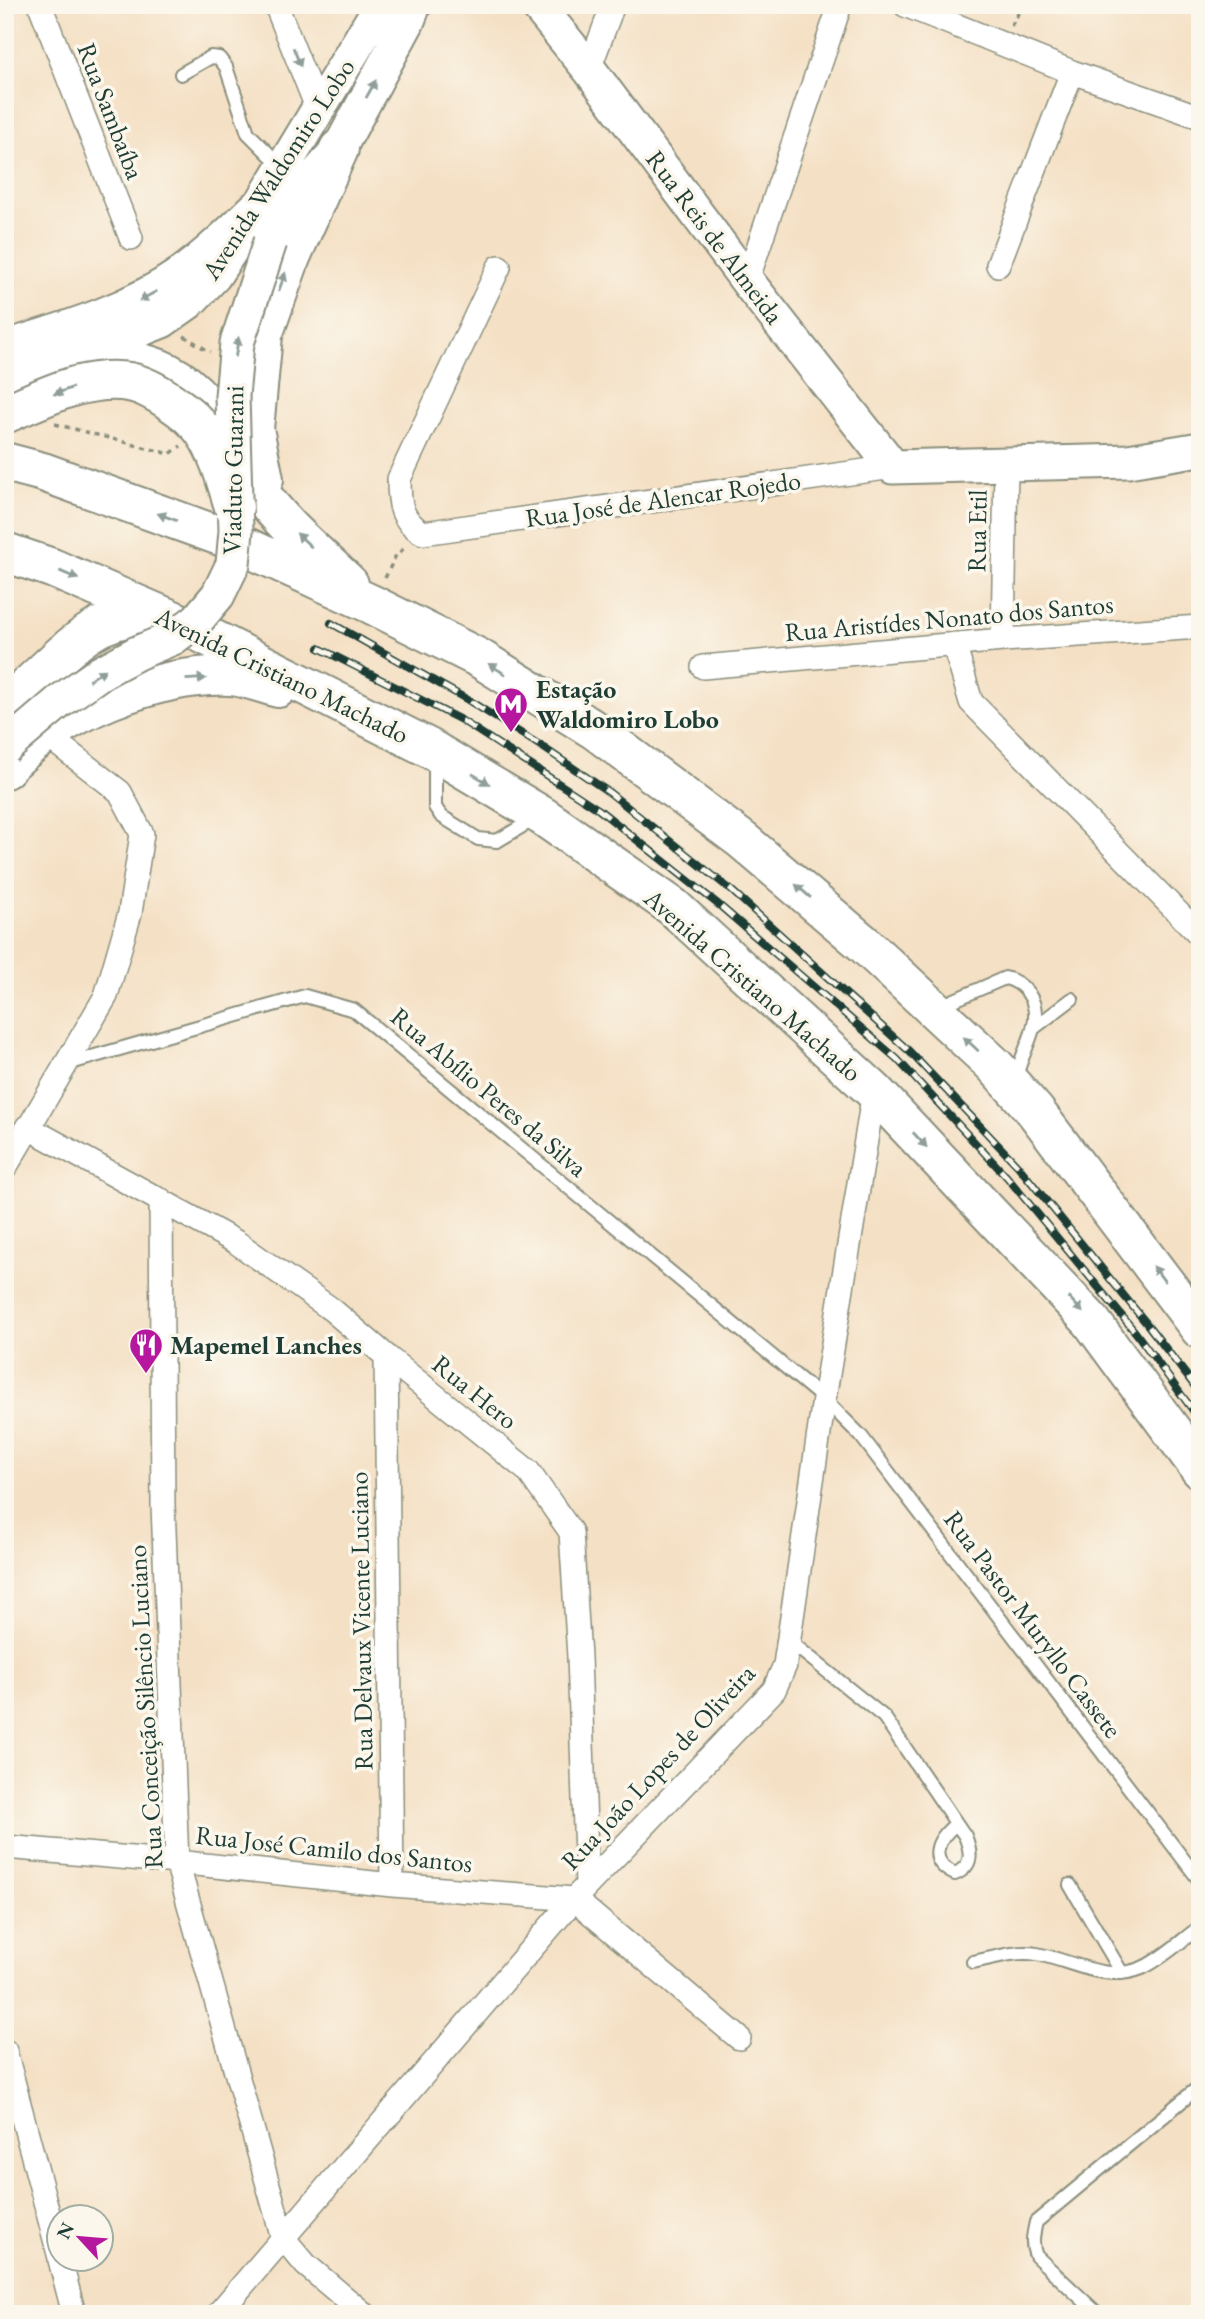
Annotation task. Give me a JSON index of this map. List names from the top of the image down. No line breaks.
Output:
{"streets":{"highway":["Avenida Cristiano Machado"],"main road":["Avenida Waldomiro Lobo","Rua Reis de Almeida","Viaduto Guarani","Rua José de Alencar Rojedo"],"street":["Rua Sambaíba","Rua Etil","Rua Aristídes Nonato dos Santos","Rua Hero","Rua Delvaux Vicente Luciano","Rua Conceição Silêncio Luciano","Rua João Lopes de Oliveira","Rua José Camilo dos Santos"],"lane":["Rua Abílio Peres da Silva","Rua Pastor Muryllo Cassete"]},"crossings":[["Avenida Waldomiro Lobo","Viaduto Guarani"],["Rua Reis de Almeida","Rua José de Alencar Rojedo"],["Rua José de Alencar Rojedo","Rua Etil"],["Rua Etil","Rua Aristídes Nonato dos Santos"],["Avenida Cristiano Machado","Rua João Lopes de Oliveira"],["Rua Abílio Peres da Silva","Rua Pastor Muryllo Cassete"],["Rua Abílio Peres da Silva","Rua João Lopes de Oliveira"],["Rua Hero","Rua Delvaux Vicente Luciano"],["Rua Hero","Rua Conceição Silêncio Luciano"],["Rua Hero","Rua João Lopes de Oliveira"],["Rua Hero","Rua José Camilo dos Santos"],["Rua Delvaux Vicente Luciano","Rua José Camilo dos Santos"],["Rua Pastor Muryllo Cassete","Rua João Lopes de Oliveira"],["Rua Conceição Silêncio Luciano","Rua João Lopes de Oliveira"],["Rua Conceição Silêncio Luciano","Rua José Camilo dos Santos"],["Rua João Lopes de Oliveira","Rua José Camilo dos Santos"]],"one_way":["Viaduto Guarani"],"places":{"metro station":["Estação Waldomiro Lobo"],"restaurant":["Mapemel Lanches"]},"north":"top left"}
